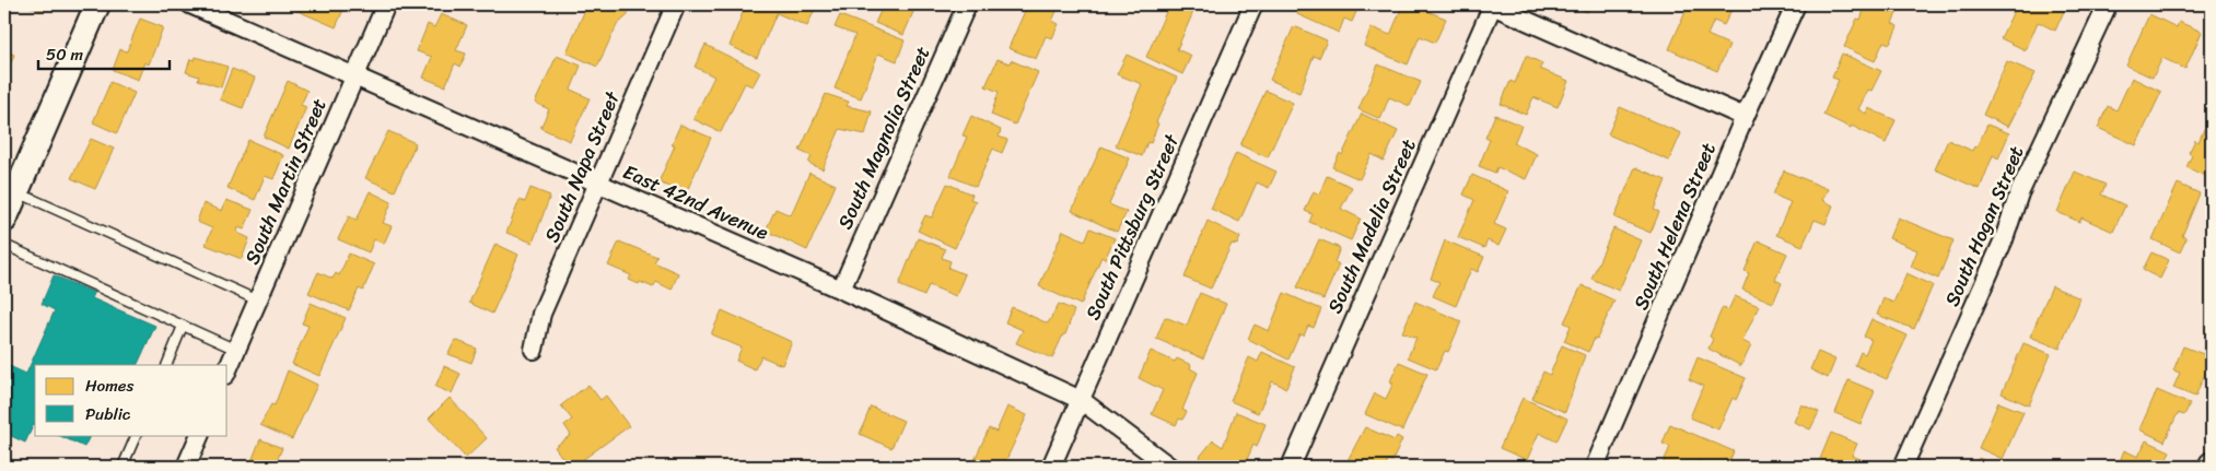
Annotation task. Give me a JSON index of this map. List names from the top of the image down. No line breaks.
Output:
{"streets":{"street":["South Magnolia Street","South Napa Street","South Martin Street","East 42nd Avenue","South Madelia Street","South Helena Street","South Hogan Street","South Pittsburg Street"]},"crossings":[["South Magnolia Street","East 42nd Avenue"],["South Napa Street","East 42nd Avenue"],["South Martin Street","East 42nd Avenue"],["East 42nd Avenue","South Pittsburg Street"]],"legend":["Homes","Public"],"scale_bar":"50 m"}
